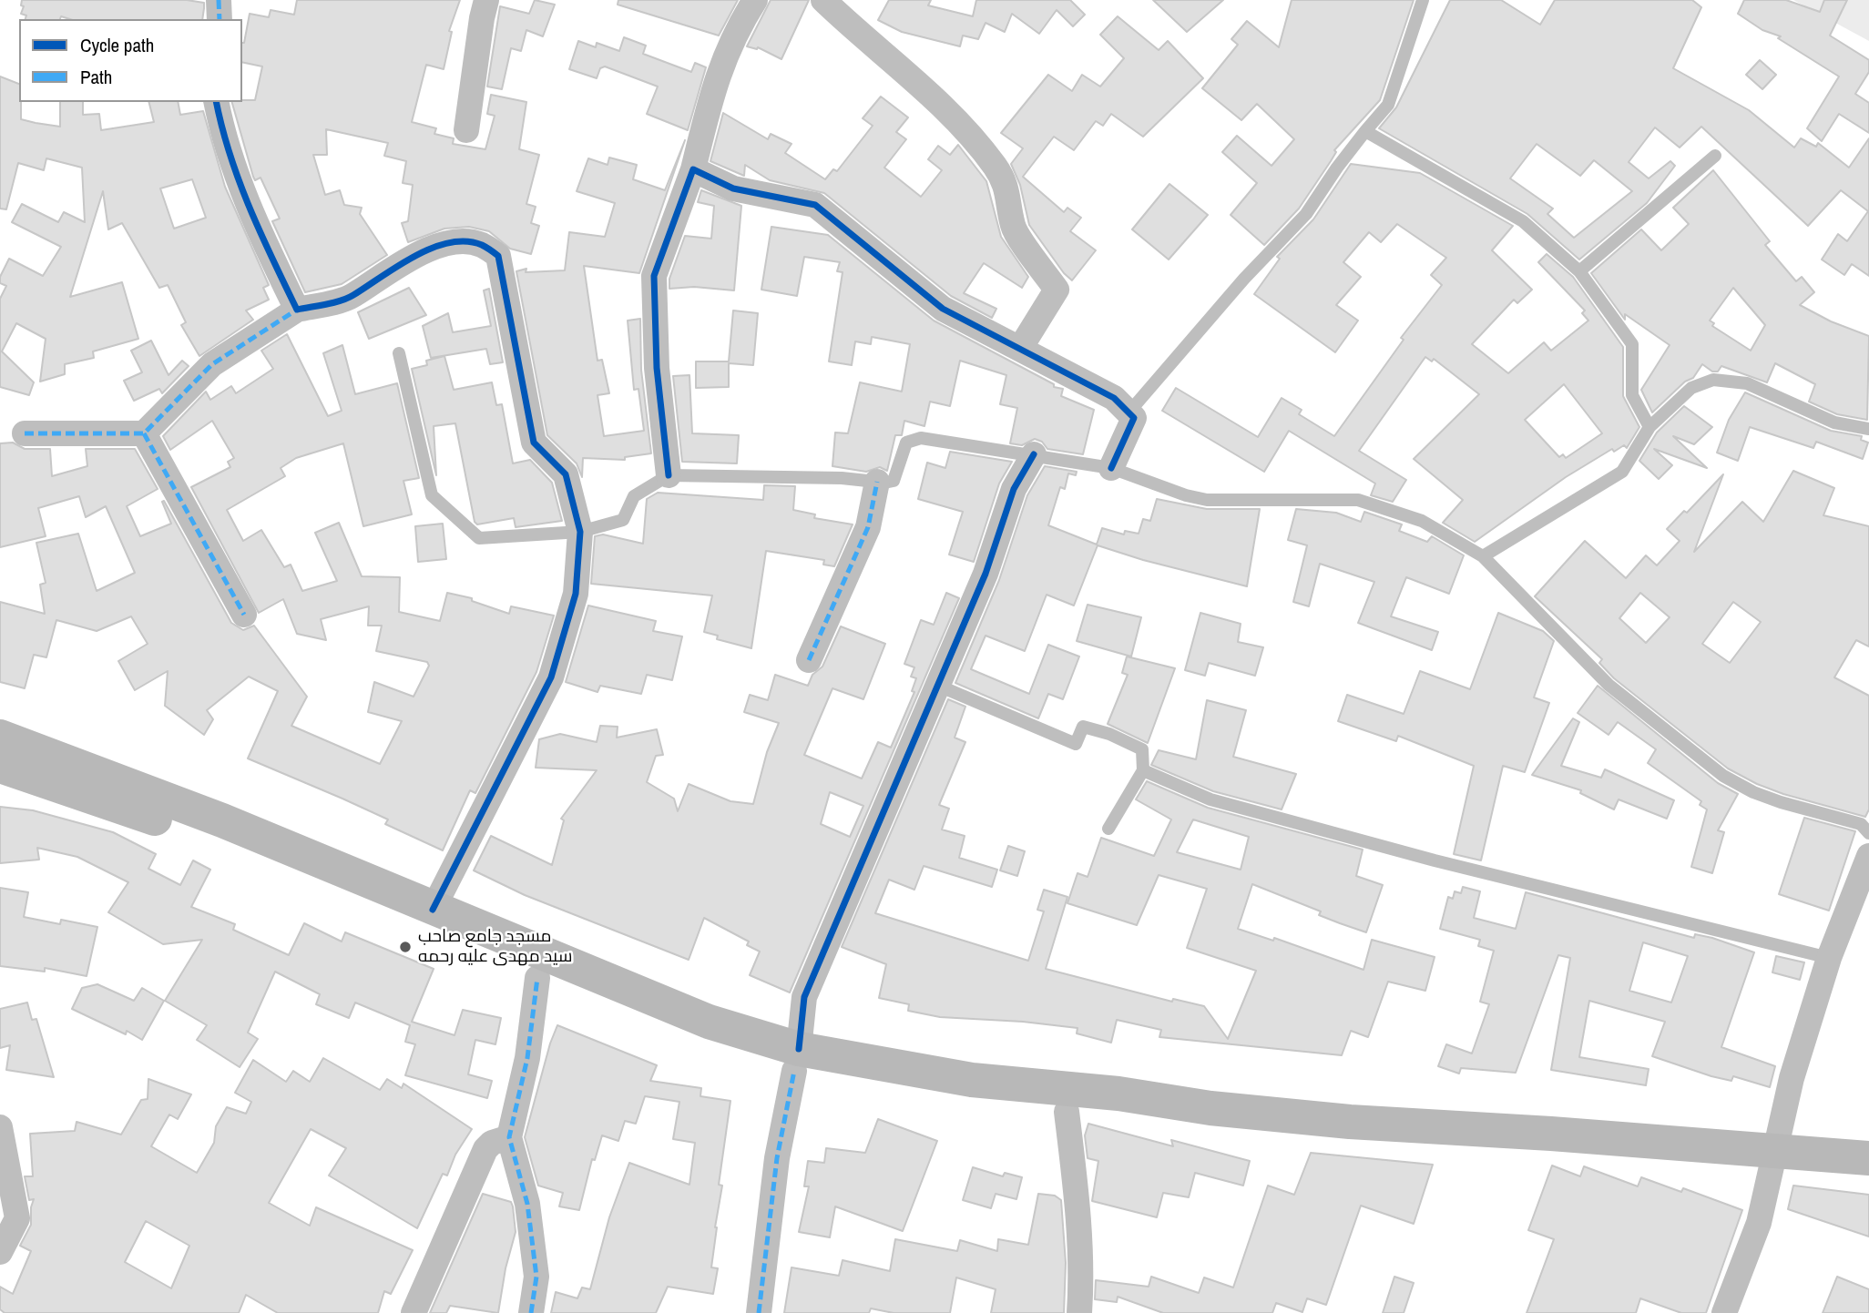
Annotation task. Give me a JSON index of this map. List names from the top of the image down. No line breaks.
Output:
{"places":["مسجد جامع صاحب سید مهدی علیه رحمه"],"legend":["Cycle path","Path"]}
